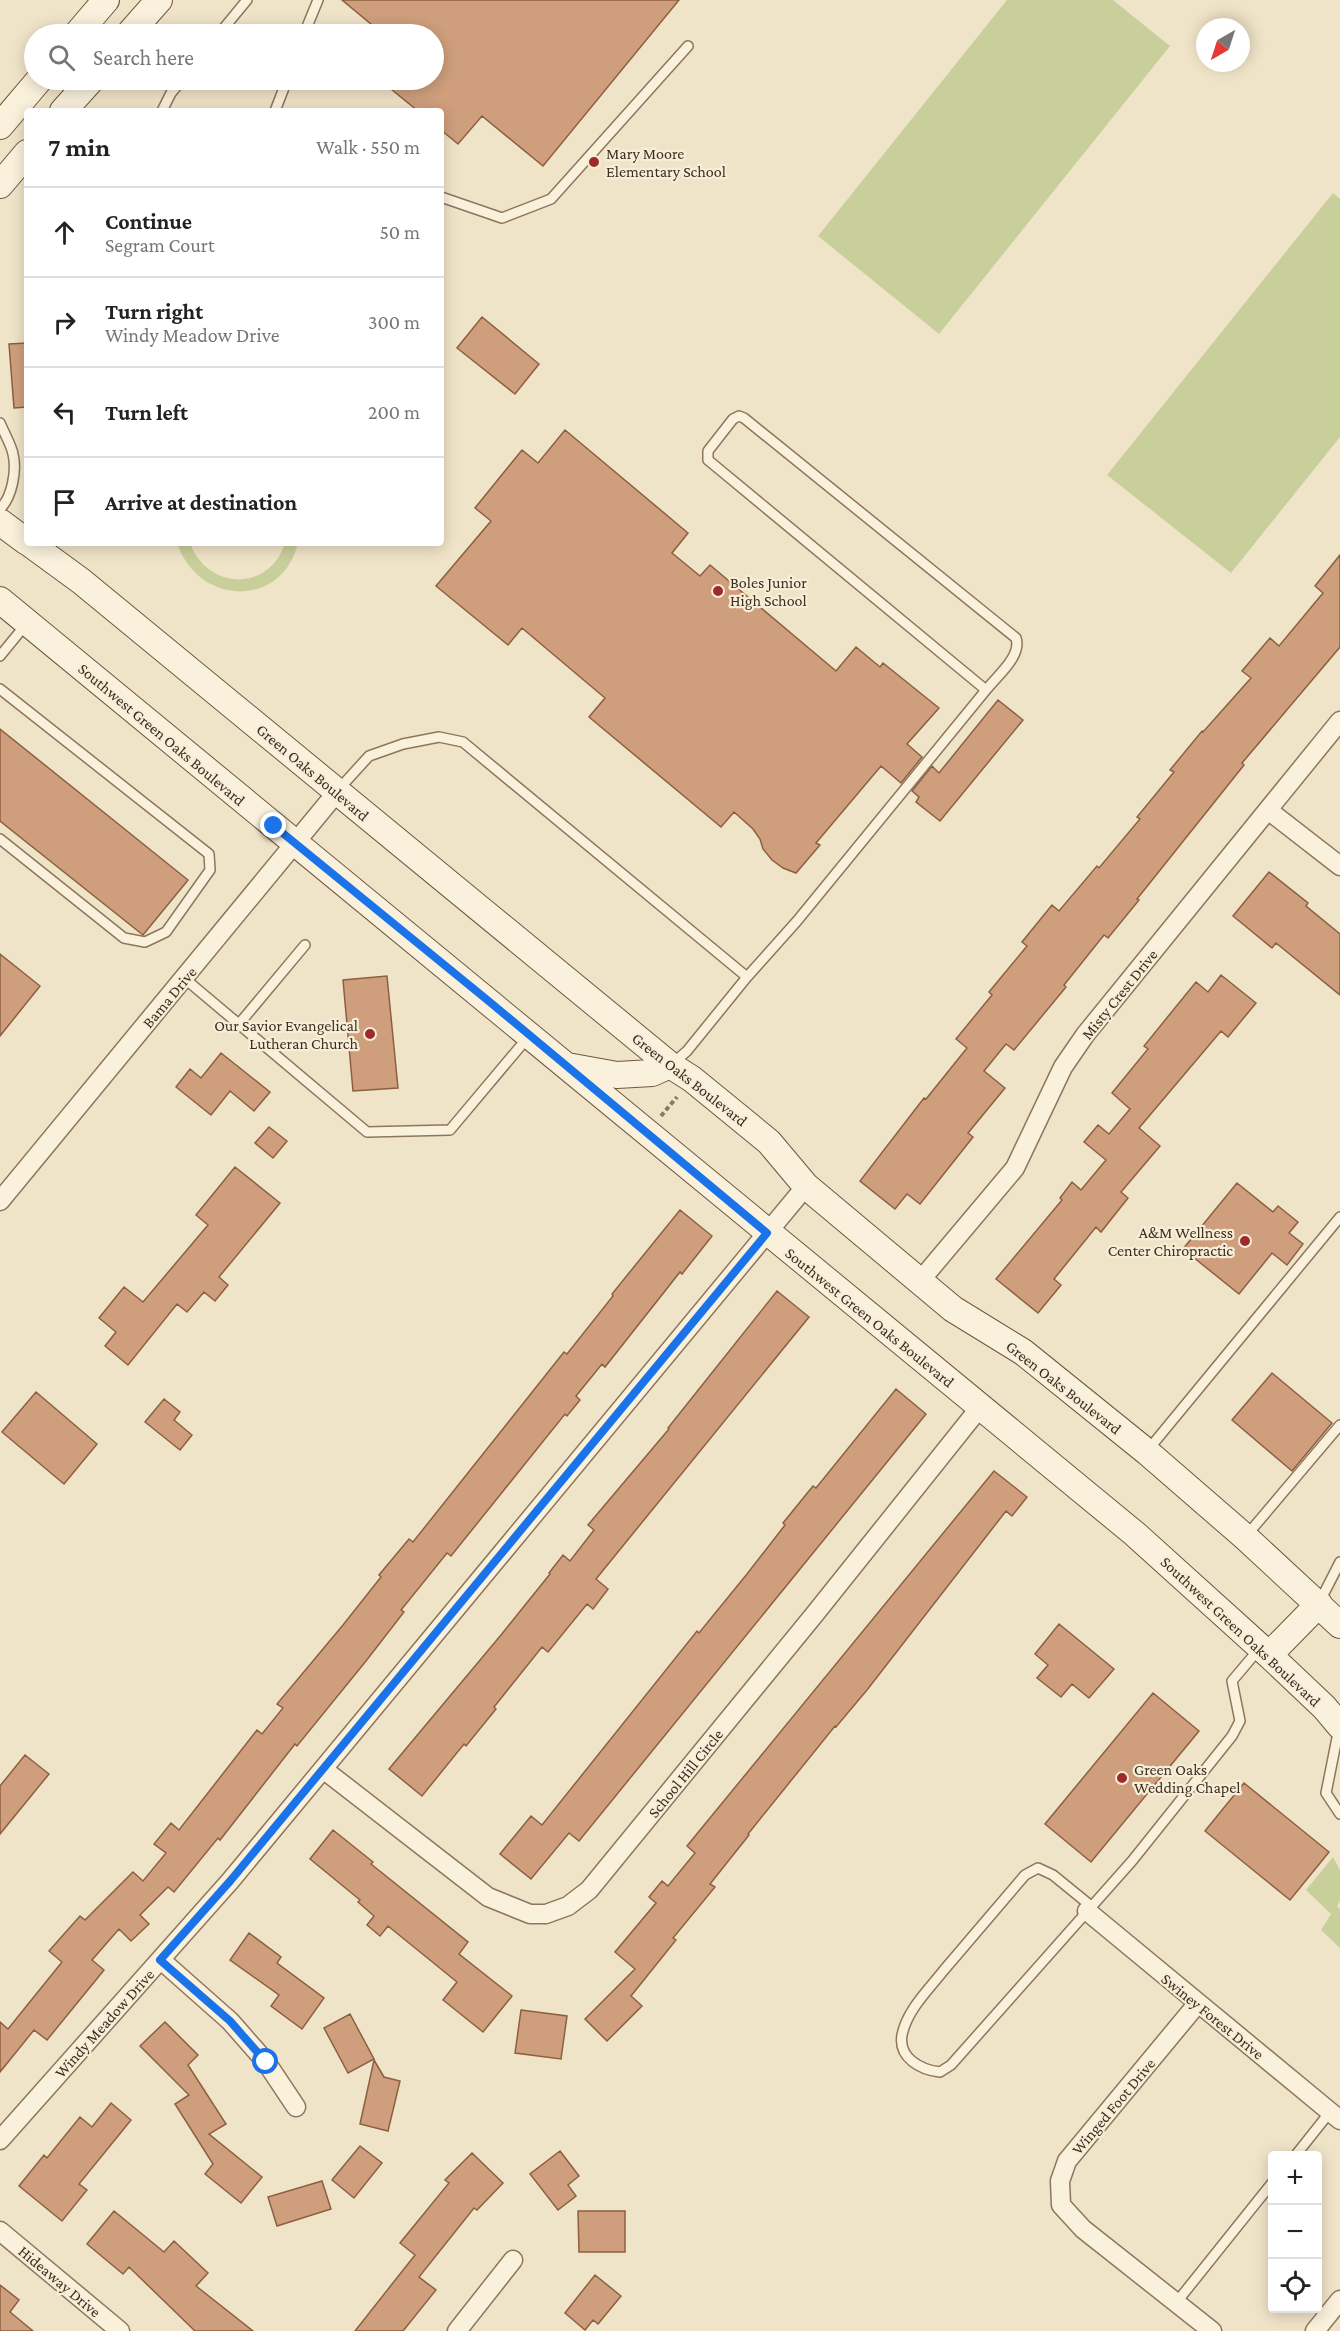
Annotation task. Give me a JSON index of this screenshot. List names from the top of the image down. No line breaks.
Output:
{"streets":{"main road":["Southwest Green Oaks Boulevard","Green Oaks Boulevard"],"street":["Misty Crest Drive","Bama Drive","School Hill Circle","Swiney Forest Drive","Windy Meadow Drive","Winged Foot Drive","Hideaway Drive"]},"crossings":[["Southwest Green Oaks Boulevard","Bama Drive"],["Southwest Green Oaks Boulevard","School Hill Circle"],["Southwest Green Oaks Boulevard","Windy Meadow Drive"],["Green Oaks Boulevard","Misty Crest Drive"],["Green Oaks Boulevard","Bama Drive"],["Green Oaks Boulevard","Windy Meadow Drive"],["School Hill Circle","Windy Meadow Drive"],["Swiney Forest Drive","Winged Foot Drive"]],"places":["Mary Moore Elementary School","Boles Junior High School","Our Savior Evangelical Lutheran Church","A&M Wellness Center Chiropractic","Green Oaks Wedding Chapel"],"north":"bottom left","page":{"search":"Search here","heading":["7 min","Walk · 550 m"],"list":[["Continue","Segram Court","50 m"],["Turn right","Windy Meadow Drive","300 m"],["Turn left","200 m"],"Arrive at destination"],"map_buttons":["+","−"]}}
